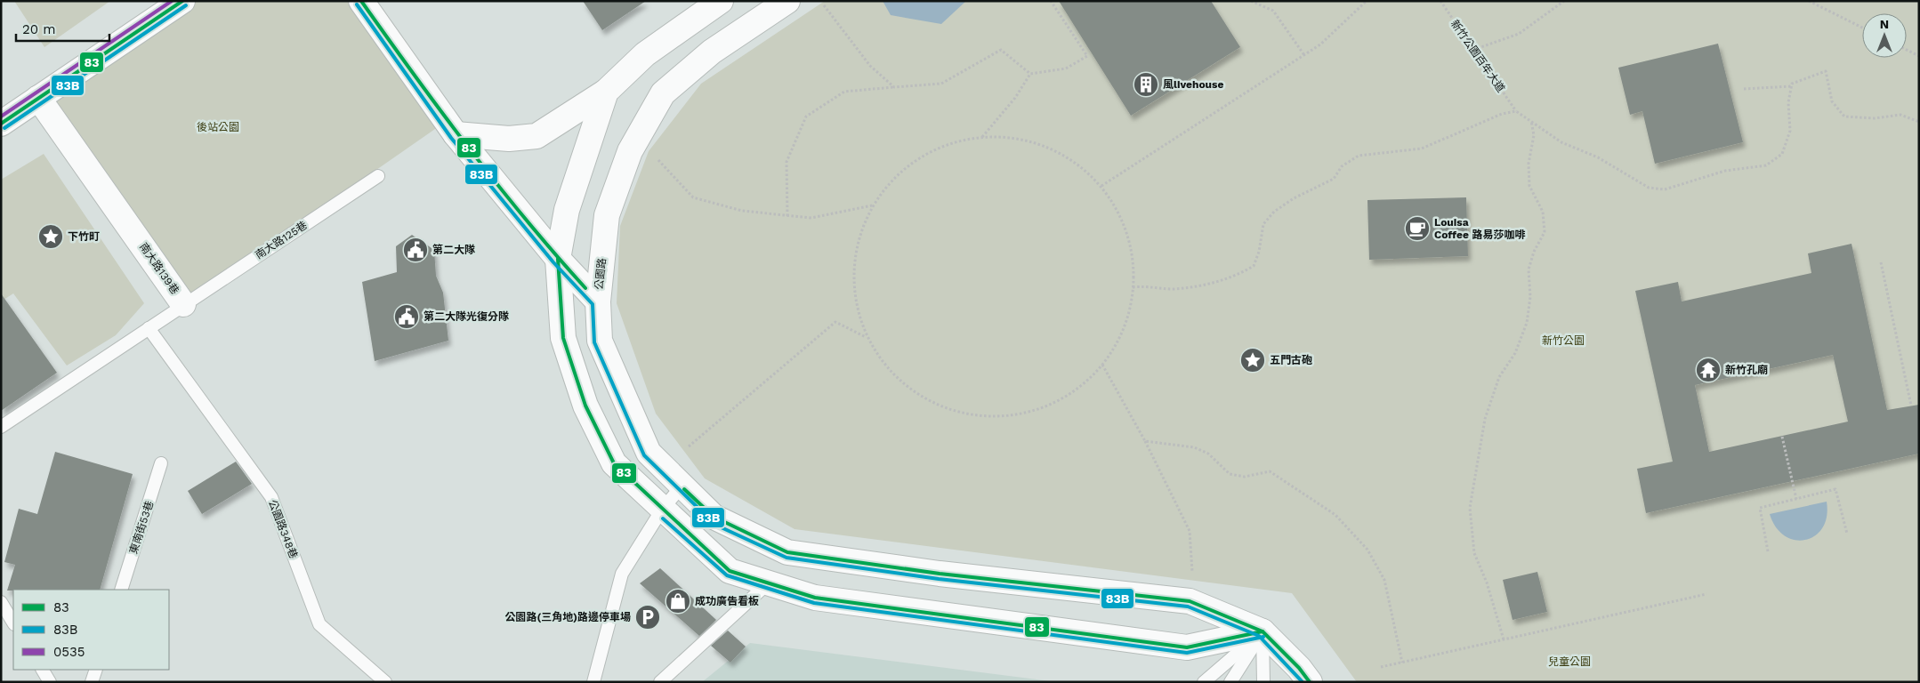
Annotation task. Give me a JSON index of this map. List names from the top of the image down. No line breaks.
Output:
{"streets":{"street":["南大路139巷","公園路"],"lane":["南大路125巷","東南街53巷","公園路348巷"],"path":["新竹公園百年大道"]},"crossings":[["南大路125巷","南大路139巷"],["南大路139巷","公園路348巷"]],"parks":["後站公園","新竹公園","兒童公園"],"places":{"building":["風livehouse"],"cafe":["Louisa Coffee 路易莎咖啡"],"place":["下竹町","五門古砲"],"public building":["第二大隊","第二大隊光復分隊"],"temple":["新竹孔廟"],"shop":["成功廣告看板"],"parking":["公園路(三角地)路邊停車場"]},"lines":["transit line 83","transit line 0535","transit line 83B"],"legend":["83","83B","0535"],"scale_bar":"20 m","north":"top"}
